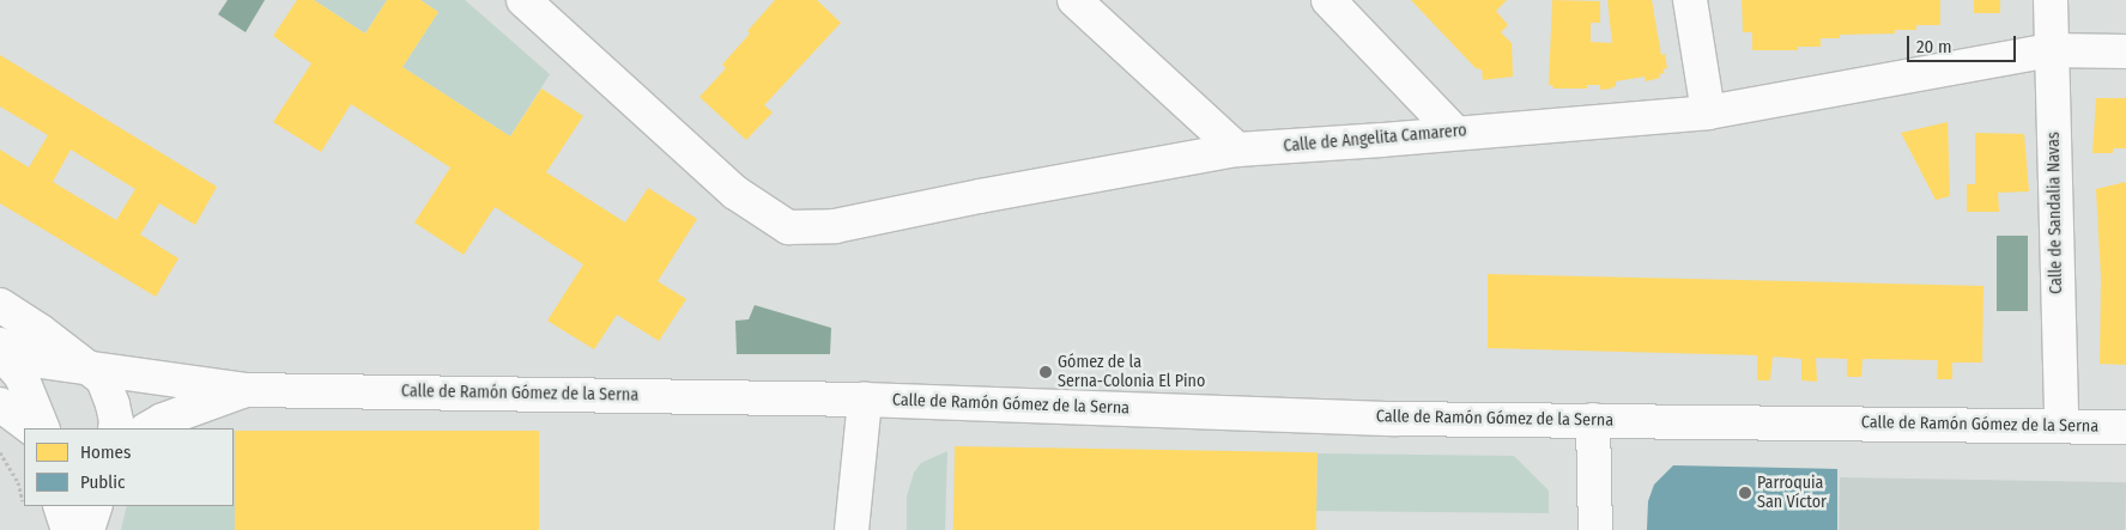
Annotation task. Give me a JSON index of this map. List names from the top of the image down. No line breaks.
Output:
{"streets":{"street":["Calle de Angelita Camarero","Calle de Sandalia Navas","Calle de Ramón Gómez de la Serna"]},"crossings":[["Calle de Angelita Camarero","Calle de Sandalia Navas"],["Calle de Sandalia Navas","Calle de Ramón Gómez de la Serna"]],"places":["Gómez de la Serna-Colonia El Pino","Parroquia San Víctor"],"legend":["Homes","Public"],"scale_bar":"20 m"}
